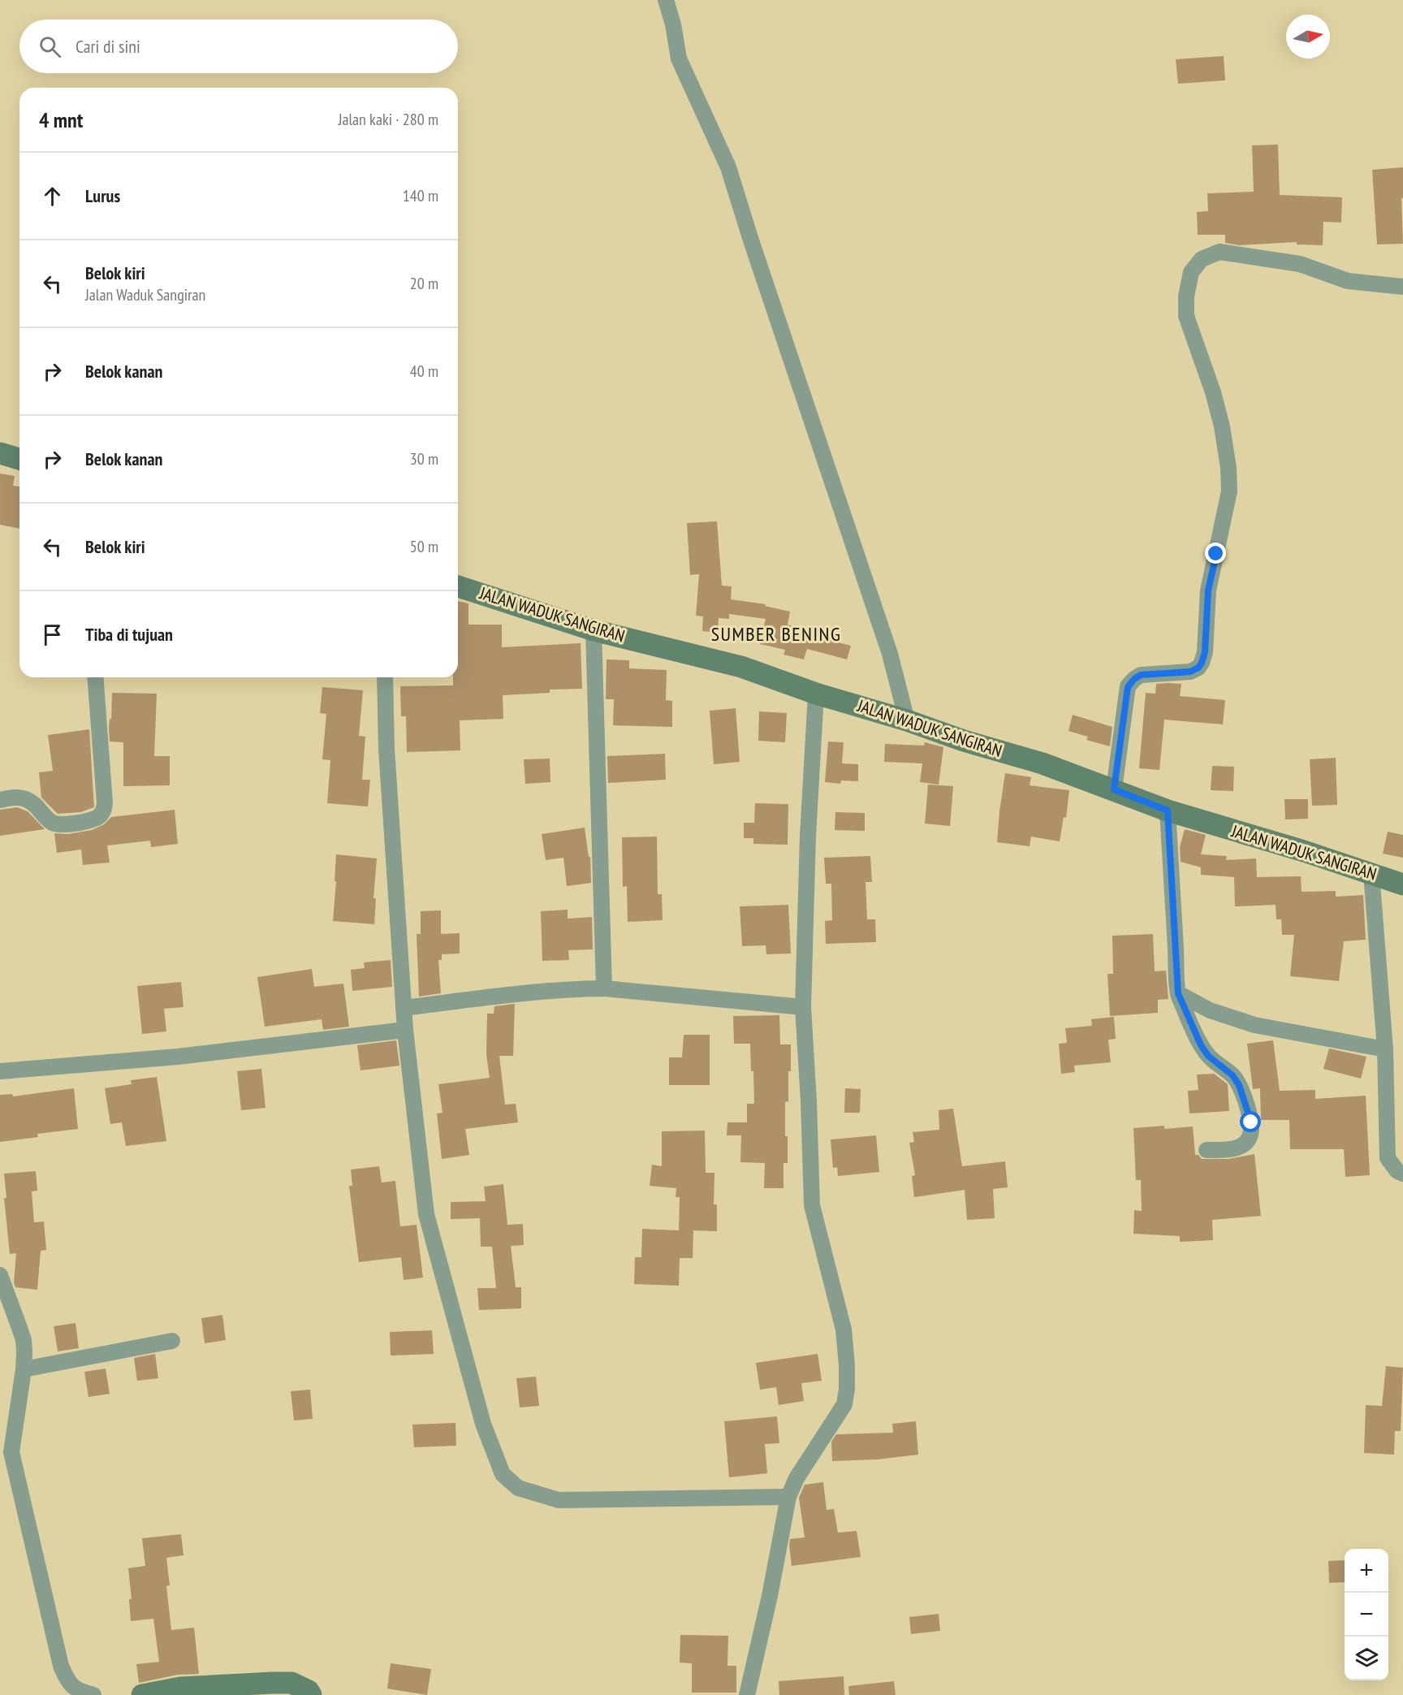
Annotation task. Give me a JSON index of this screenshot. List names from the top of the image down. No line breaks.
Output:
{"streets":{"street":["JALAN WADUK SANGIRAN"]},"districts":["SUMBER BENING"],"north":"right","page":{"search":"Cari di sini","heading":["4 mnt","Jalan kaki · 280 m"],"list":[["Lurus","140 m"],["Belok kiri","Jalan Waduk Sangiran","20 m"],["Belok kanan","40 m"],["Belok kanan","30 m"],["Belok kiri","50 m"],"Tiba di tujuan"],"map_buttons":["+","−"]}}
